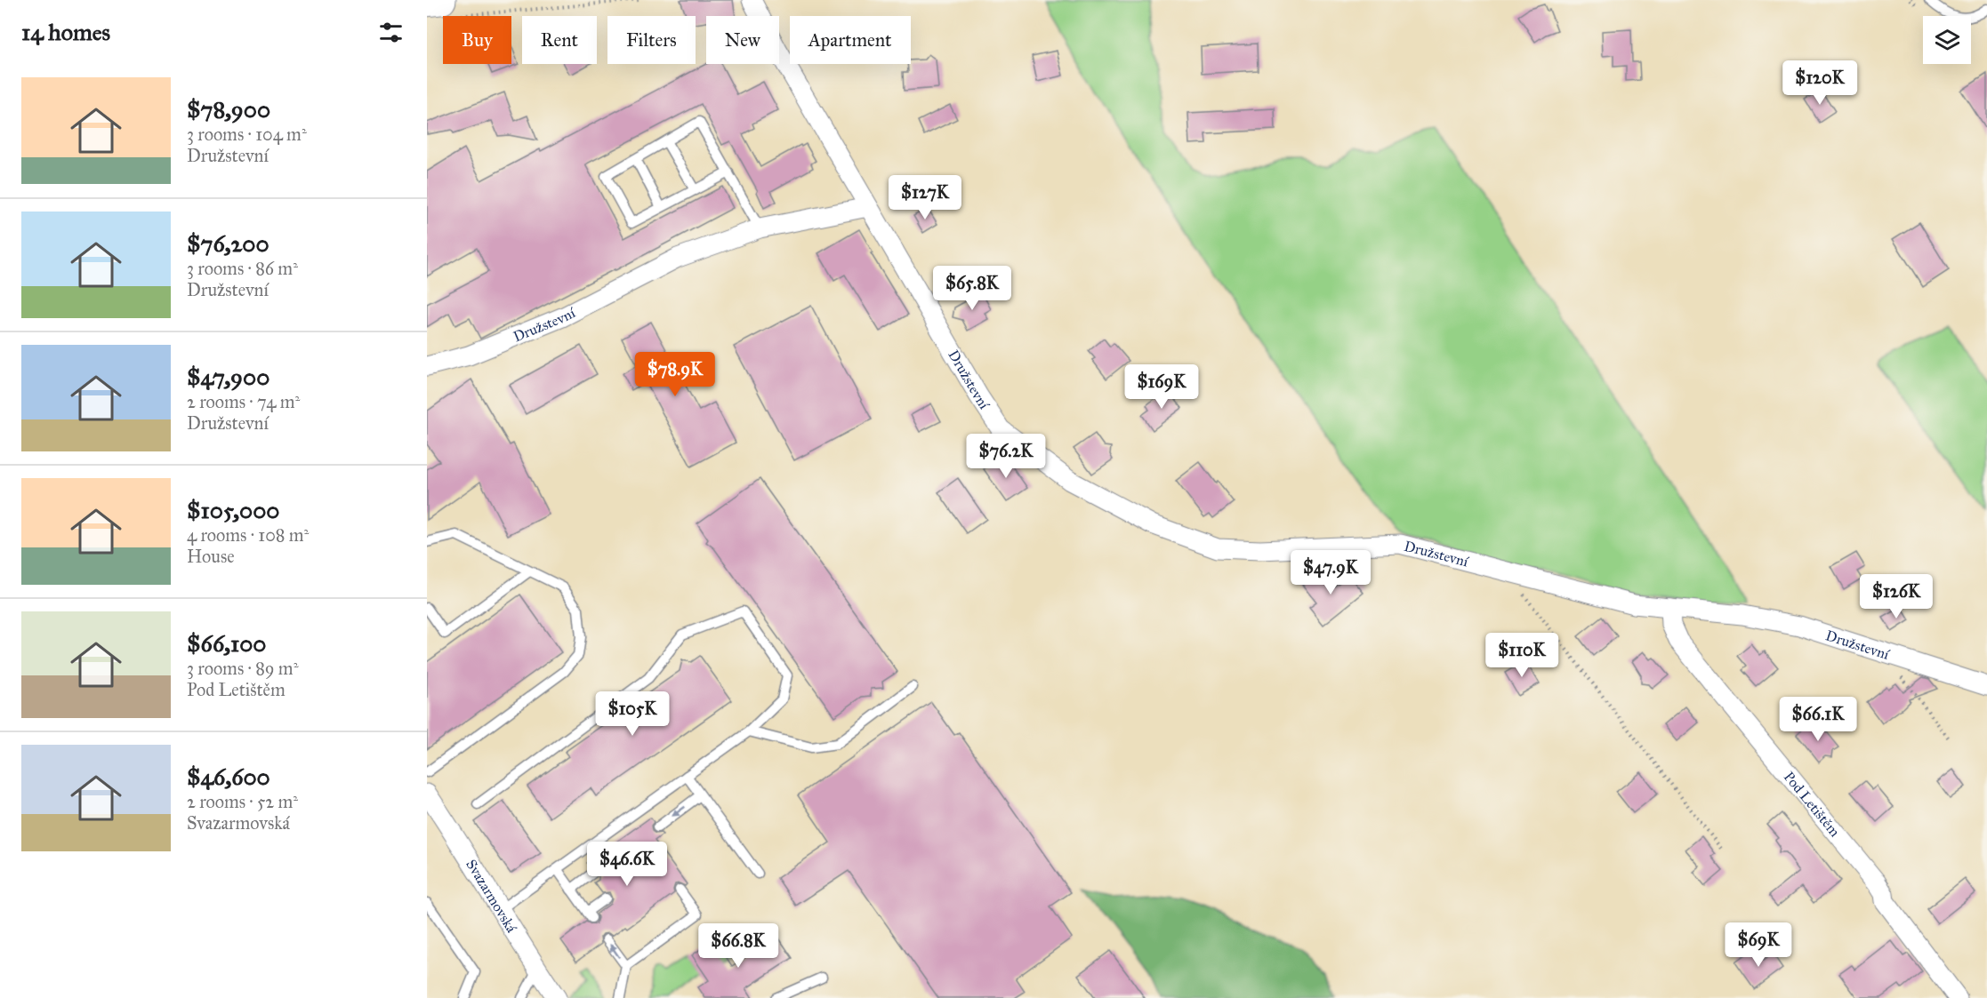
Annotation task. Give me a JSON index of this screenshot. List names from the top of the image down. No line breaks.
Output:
{"streets":{"street":["Družstevní","Pod Letištěm","Svazarmovská"]},"crossings":[["Družstevní","Pod Letištěm"]],"page":{"heading":"14 homes","chip":["Buy","Rent","Filters","New","Apartment"],"price":["$120K","$127K","$65.8K","$78.9K","$169K","$76.2K","$47.9K","$126K","$110K","$105K","$66.1K","$46.6K","$69K","$66.8K"],"list":[{"name":"$78,900","note":"3 rooms · 104 m² · Družstevní"},{"name":"$76,200","note":"3 rooms · 86 m² · Družstevní"},{"name":"$47,900","note":"2 rooms · 74 m² · Družstevní"},{"name":"$105,000","note":"4 rooms · 108 m² · House"},{"name":"$66,100","note":"3 rooms · 89 m² · Pod Letištěm"},{"name":"$46,600","note":"2 rooms · 52 m² · Svazarmovská"}]}}
